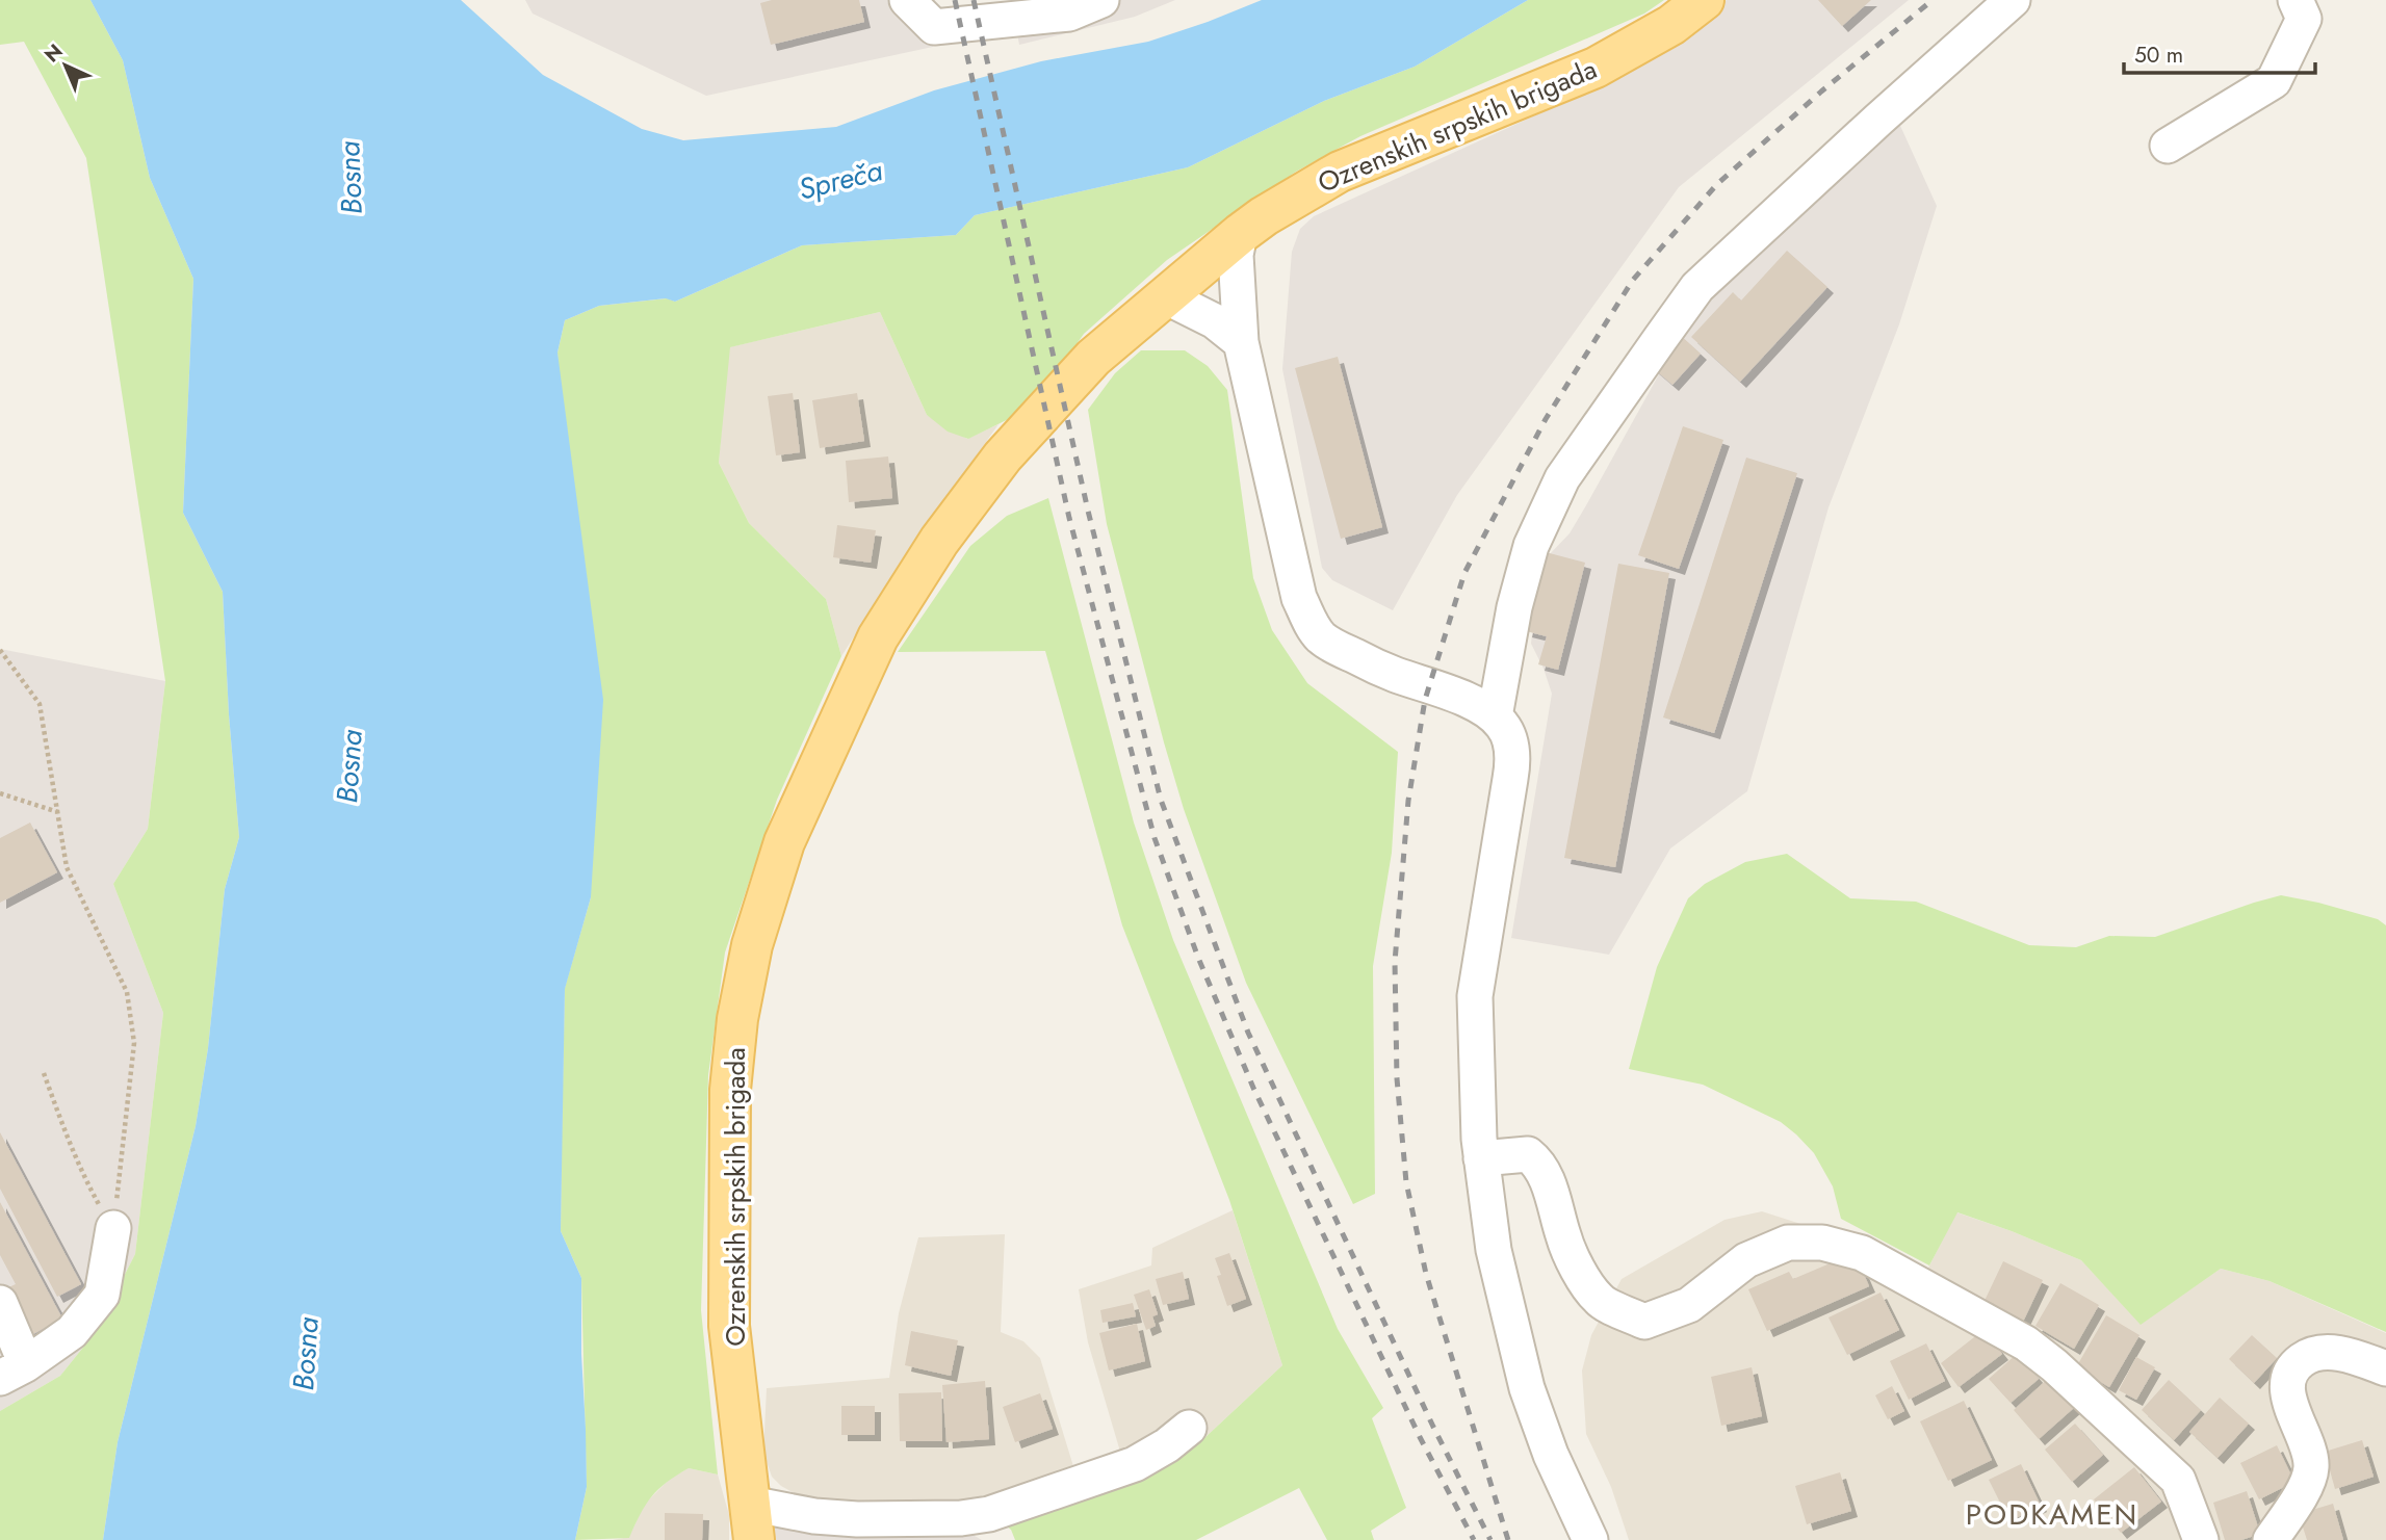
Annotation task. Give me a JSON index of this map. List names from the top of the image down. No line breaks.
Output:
{"streets":{"main road":["Ozrenskih srpskih brigada"]},"districts":["PODKAMEN"],"water":["Bosna","Spreča"],"scale_bar":"50 m","north":"top left"}
